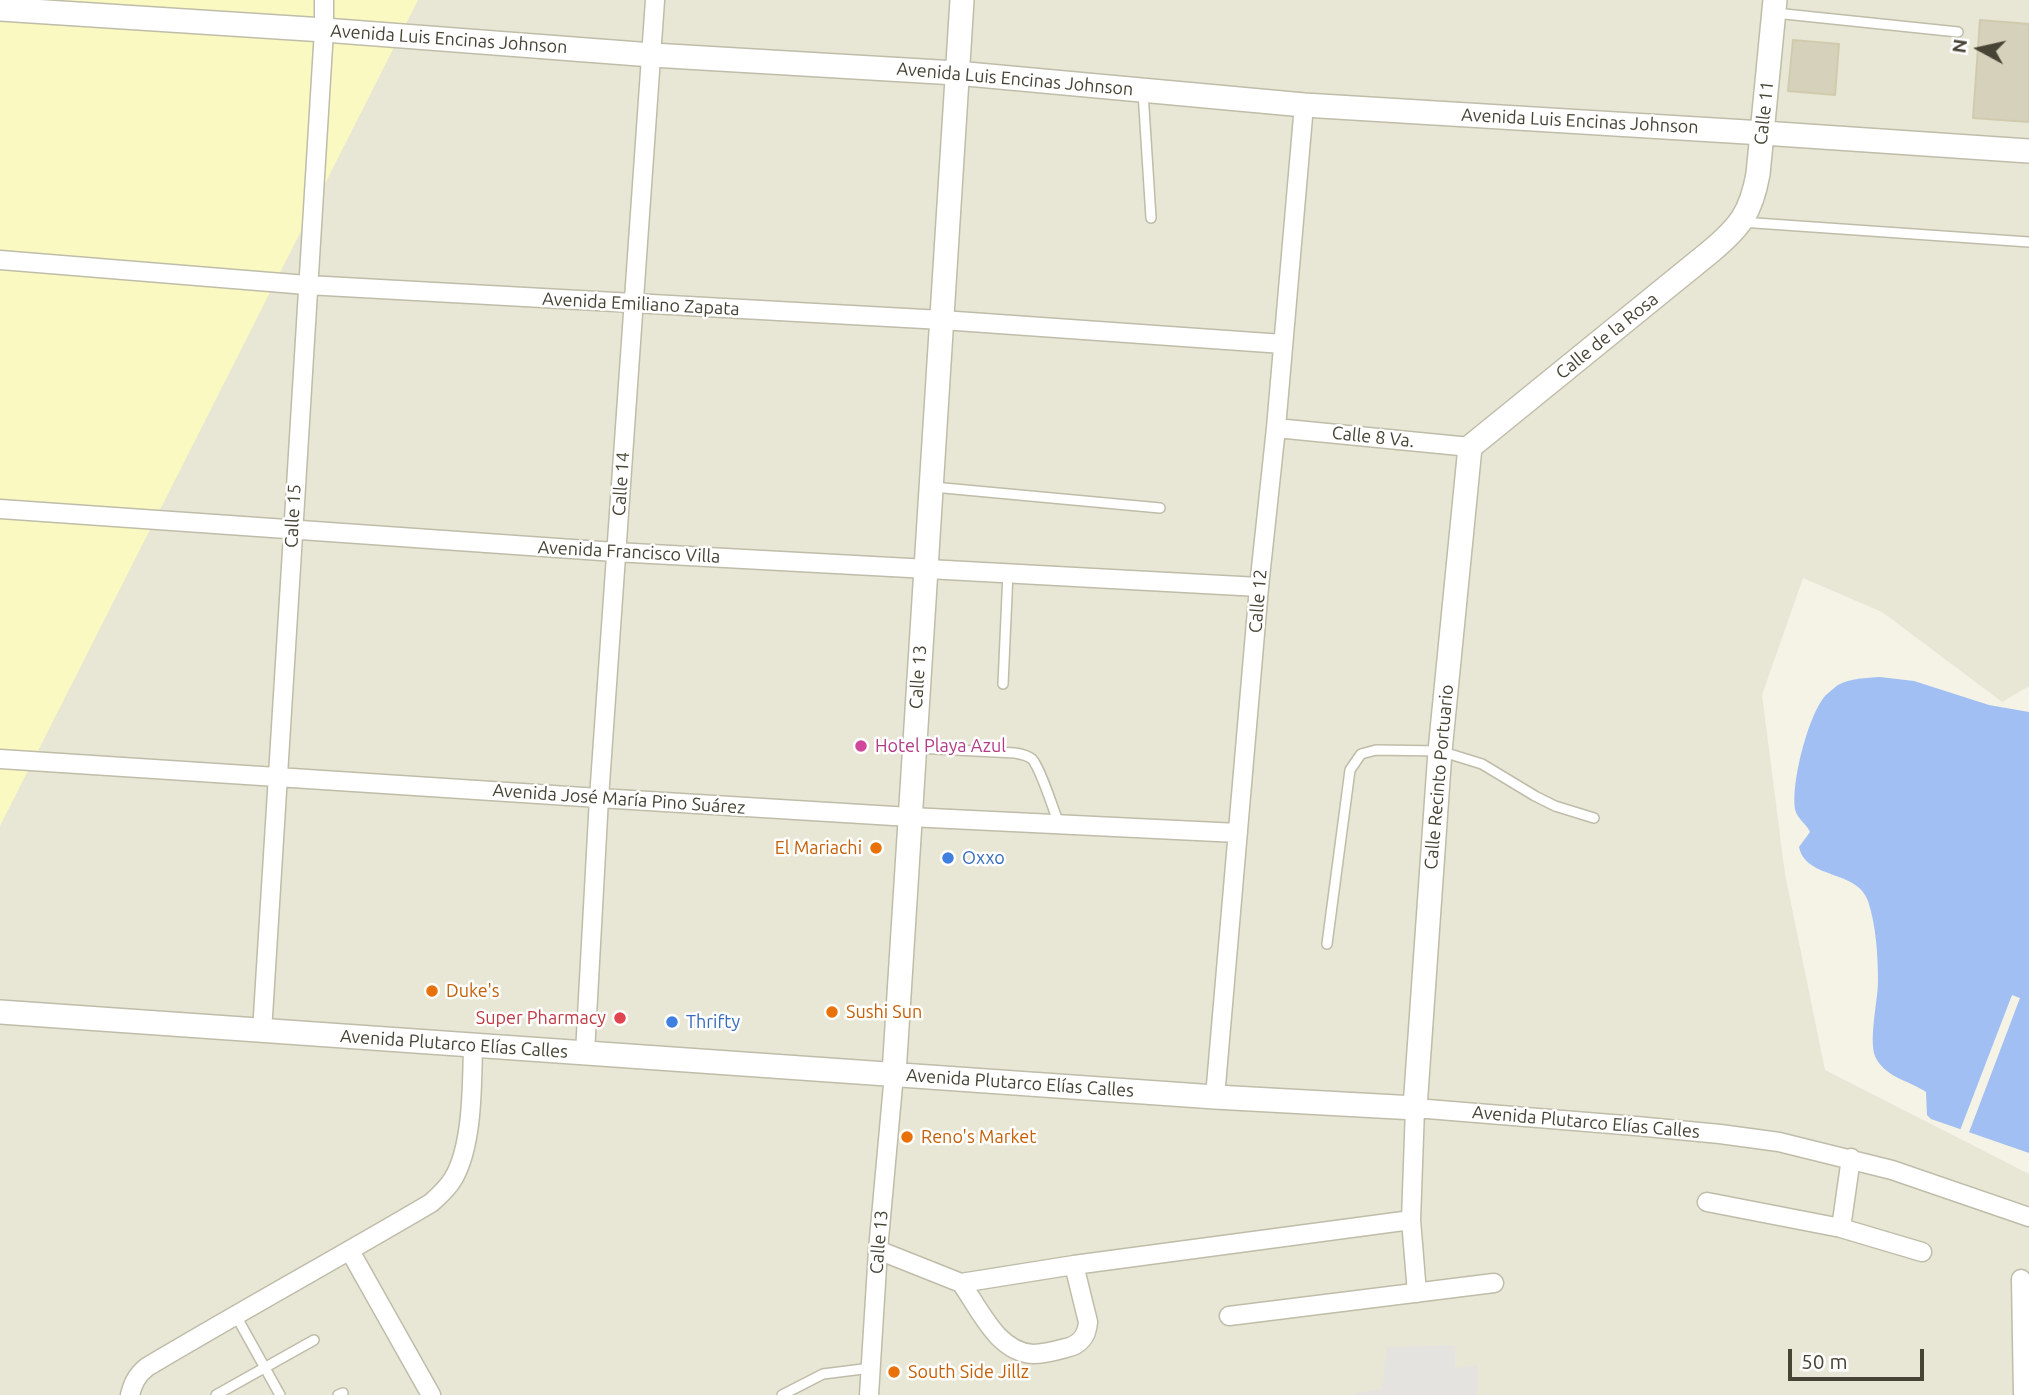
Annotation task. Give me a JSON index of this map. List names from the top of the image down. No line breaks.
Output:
{"streets":{"street":["Avenida Luis Encinas Johnson","Calle 11","Avenida Emiliano Zapata","Calle de la Rosa","Calle 8 Va.","Calle 14","Calle 15","Avenida Francisco Villa","Calle 12","Calle 13","Calle Recinto Portuario","Avenida José María Pino Suárez","Avenida Plutarco Elías Calles"]},"crossings":[["Avenida Luis Encinas Johnson","Calle 11"],["Avenida Luis Encinas Johnson","Calle 14"],["Avenida Luis Encinas Johnson","Calle 15"],["Avenida Luis Encinas Johnson","Calle 12"],["Avenida Luis Encinas Johnson","Calle 13"],["Calle 11","Calle de la Rosa"],["Avenida Emiliano Zapata","Calle 14"],["Avenida Emiliano Zapata","Calle 15"],["Avenida Emiliano Zapata","Calle 12"],["Avenida Emiliano Zapata","Calle 13"],["Calle de la Rosa","Calle 8 Va."],["Calle de la Rosa","Calle Recinto Portuario"],["Calle 8 Va.","Calle 12"],["Calle 8 Va.","Calle Recinto Portuario"],["Calle 14","Avenida Francisco Villa"],["Calle 14","Avenida José María Pino Suárez"],["Calle 14","Avenida Plutarco Elías Calles"],["Calle 15","Avenida Francisco Villa"],["Calle 15","Avenida José María Pino Suárez"],["Calle 15","Avenida Plutarco Elías Calles"],["Avenida Francisco Villa","Calle 12"],["Avenida Francisco Villa","Calle 13"],["Calle 12","Avenida José María Pino Suárez"],["Calle 12","Avenida Plutarco Elías Calles"],["Calle 13","Avenida José María Pino Suárez"],["Calle 13","Avenida Plutarco Elías Calles"],["Calle Recinto Portuario","Avenida Plutarco Elías Calles"]],"places":["Hotel Playa Azul","El Mariachi","Oxxo","Duke's","Sushi Sun","Super Pharmacy","Thrifty","Reno's Market","South Side Jillz"],"scale_bar":"50 m","north":"left"}
